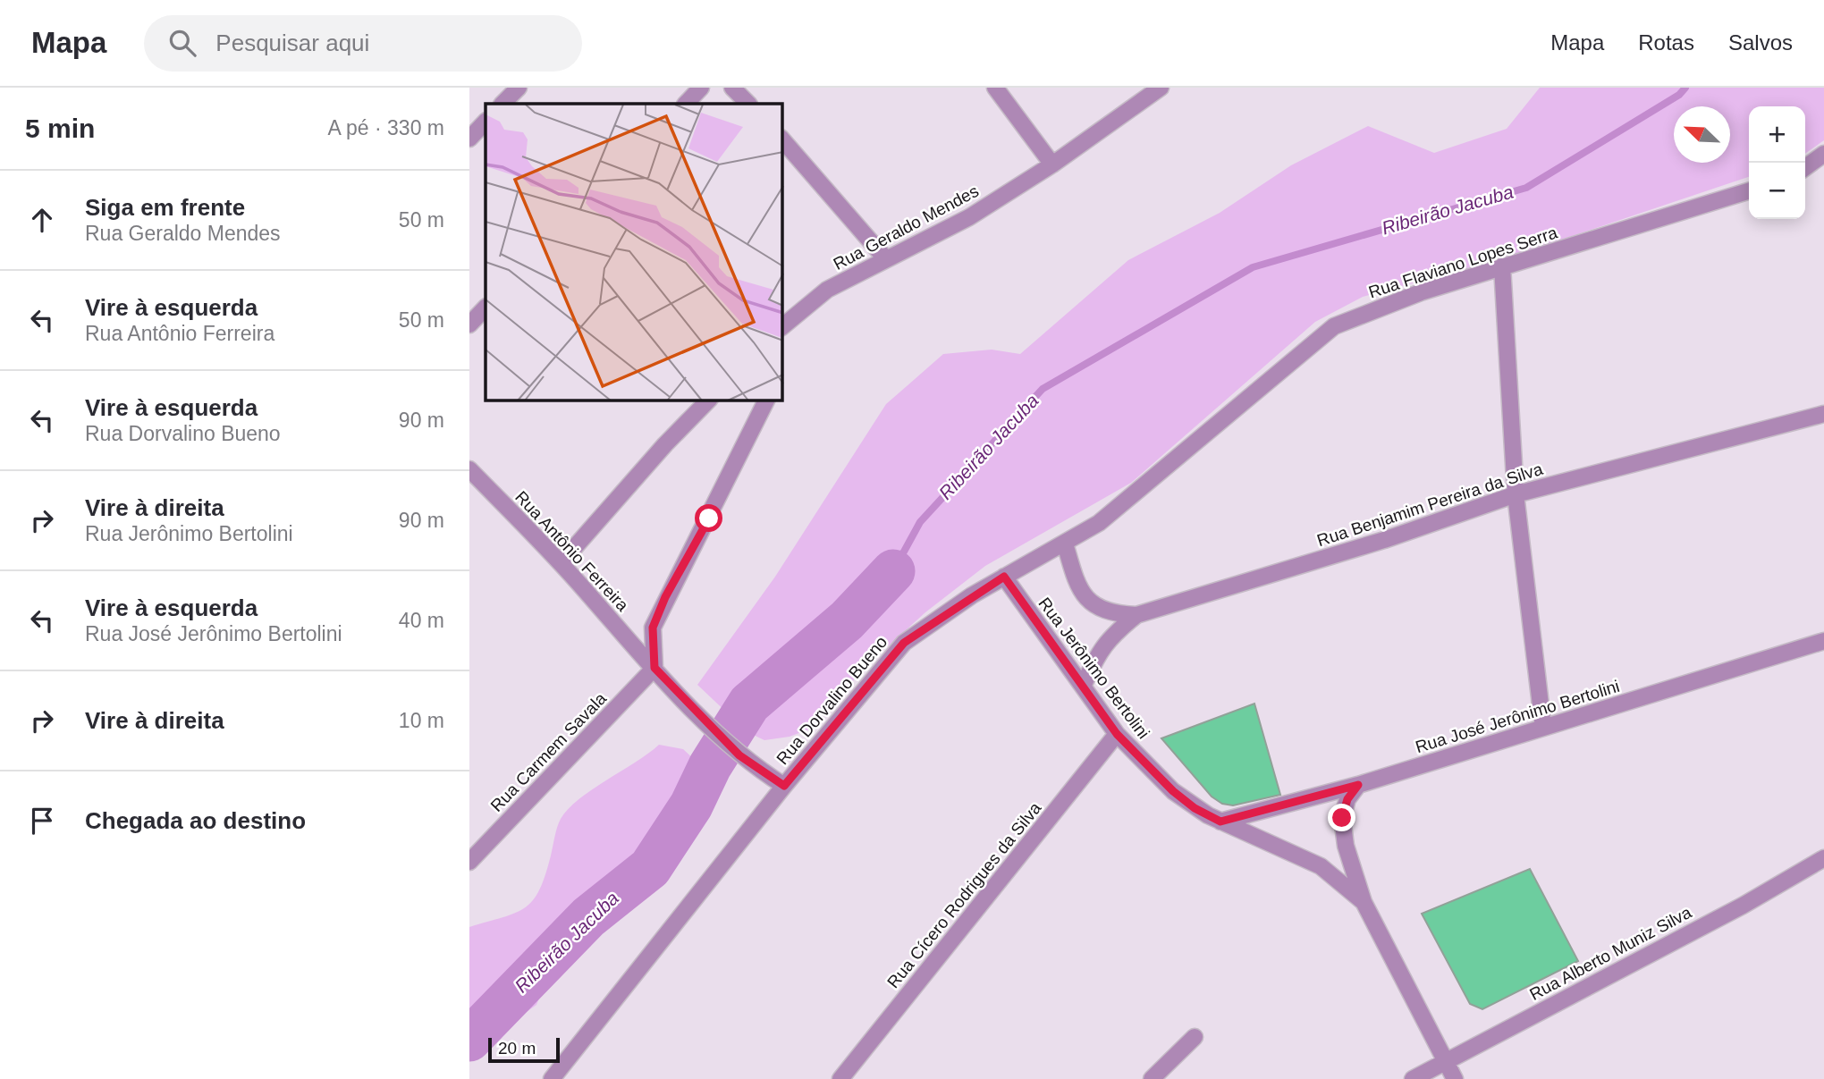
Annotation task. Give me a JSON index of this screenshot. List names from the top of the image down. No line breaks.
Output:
{"streets":{"street":["Rua Geraldo Mendes","Rua Flaviano Lopes Serra","Rua Benjamim Pereira da Silva","Rua Antônio Ferreira","Rua Jerônimo Bertolini","Rua Dorvalino Bueno","Rua José Jerônimo Bertolini","Rua Carmem Savala","Rua Cícero Rodrigues da Silva","Rua Alberto Muniz Silva"]},"crossings":[["Rua Flaviano Lopes Serra","Rua Dorvalino Bueno"],["Rua Benjamim Pereira da Silva","Rua Jerônimo Bertolini"],["Rua Antônio Ferreira","Rua Dorvalino Bueno"],["Rua Antônio Ferreira","Rua Carmem Savala"],["Rua Jerônimo Bertolini","Rua Dorvalino Bueno"],["Rua Jerônimo Bertolini","Rua José Jerônimo Bertolini"],["Rua Jerônimo Bertolini","Rua Cícero Rodrigues da Silva"]],"water":["Ribeirão Jacuba"],"scale_bar":"20 m","north":"top left","page":{"header":"Mapa","search":"Pesquisar aqui","nav":["Mapa","Rotas","Salvos"],"heading":["5 min","A pé · 330 m"],"map_buttons":["+","−"],"list":[["Siga em frente","Rua Geraldo Mendes","50 m"],["Vire à esquerda","Rua Antônio Ferreira","50 m"],["Vire à esquerda","Rua Dorvalino Bueno","90 m"],["Vire à direita","Rua Jerônimo Bertolini","90 m"],["Vire à esquerda","Rua José Jerônimo Bertolini","40 m"],["Vire à direita","10 m"],"Chegada ao destino"],"scale":"20 m"}}
